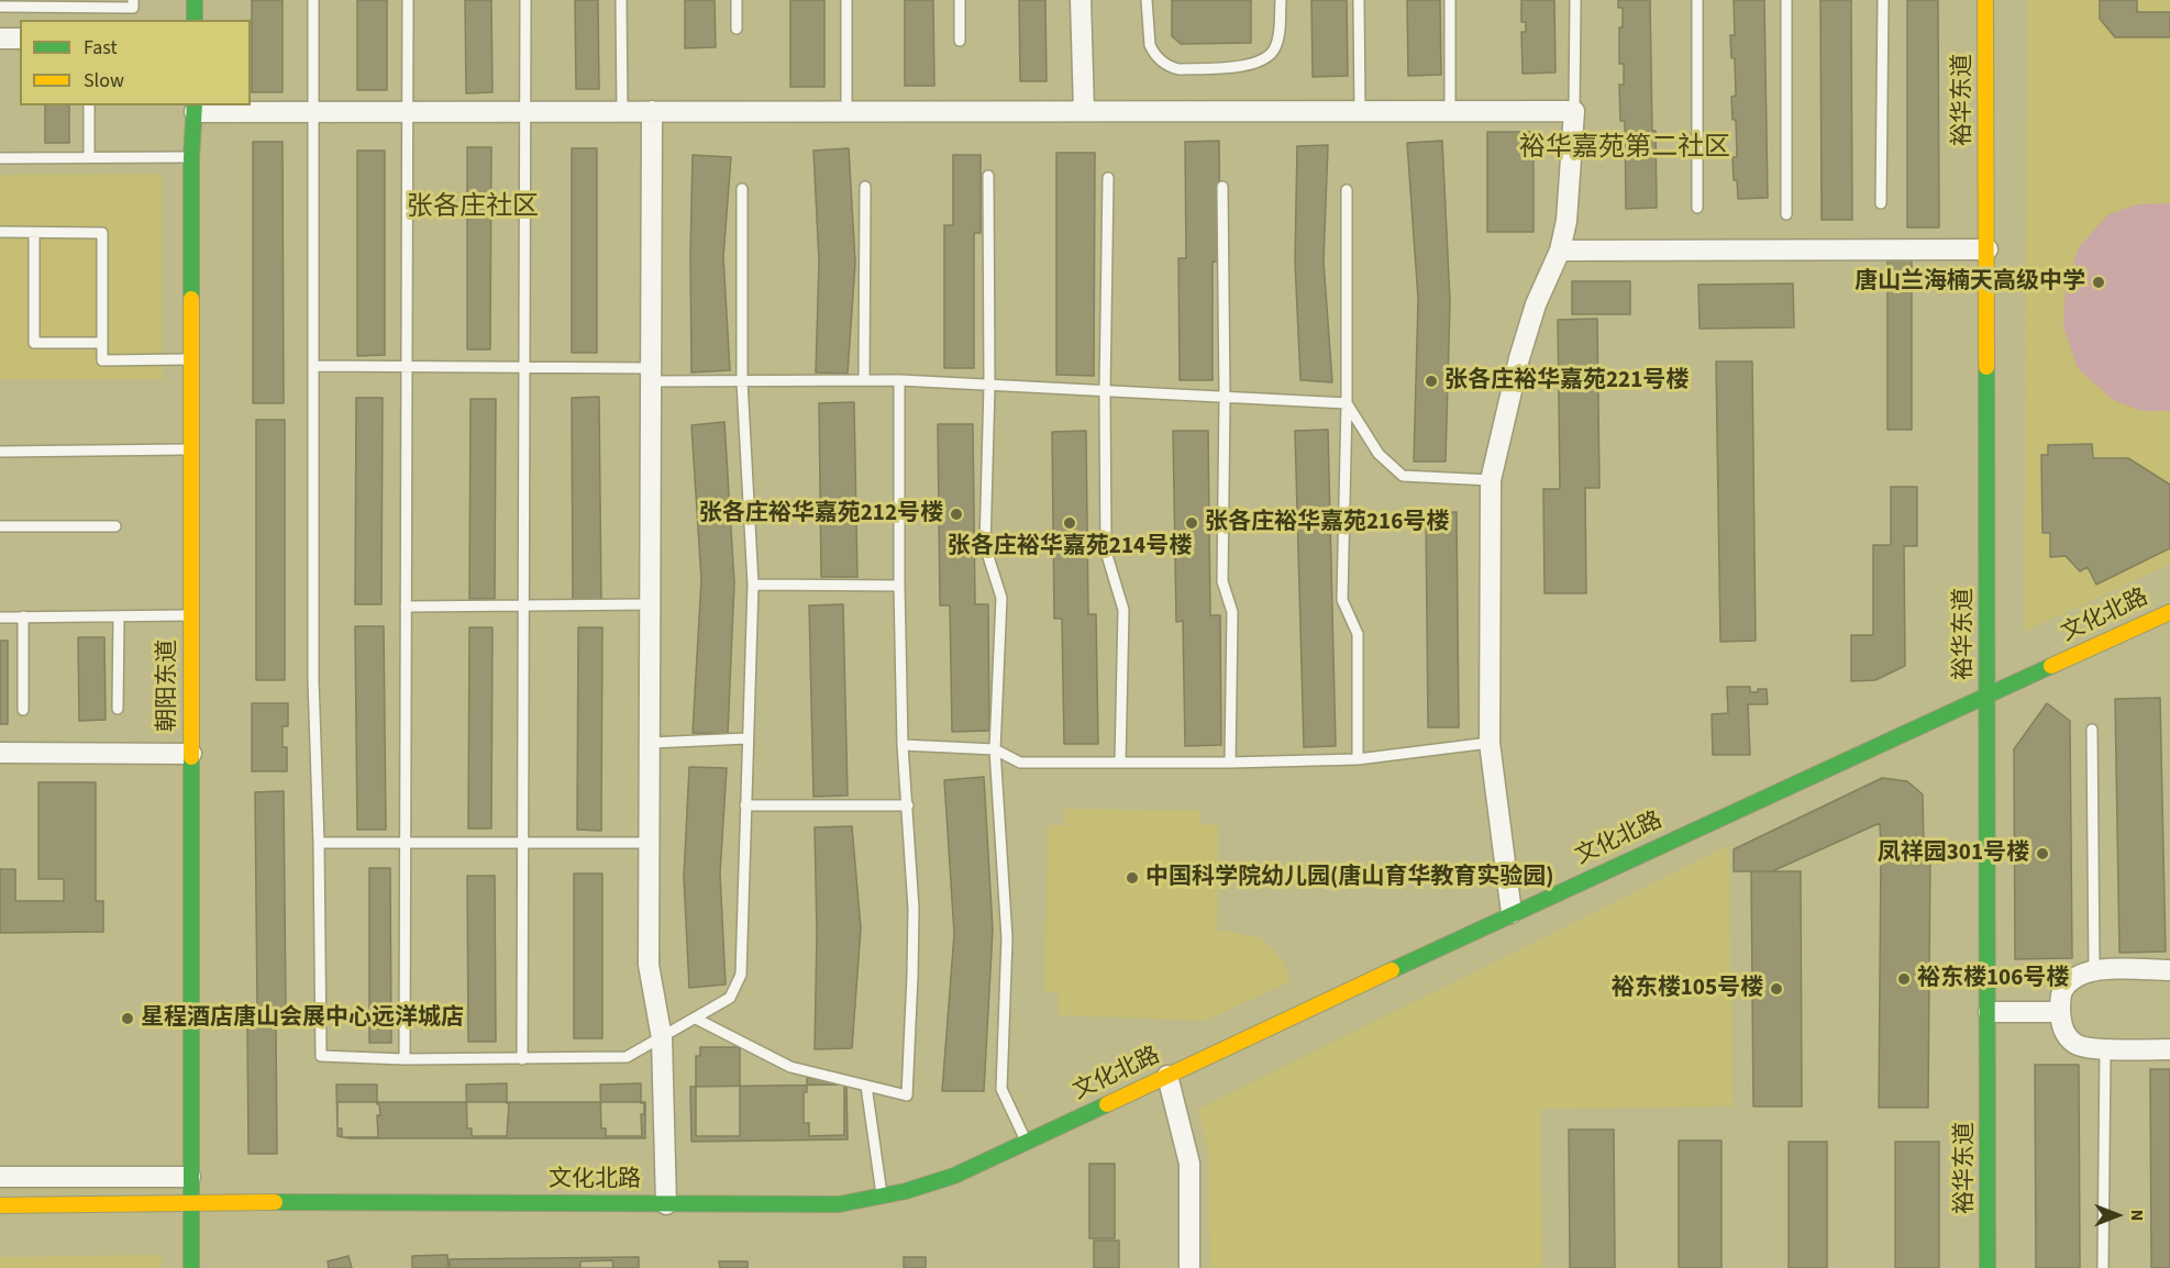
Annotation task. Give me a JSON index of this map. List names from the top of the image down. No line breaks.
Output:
{"streets":{"street":["裕华东道","文化北路","朝阳东道"]},"crossings":[["裕华东道","文化北路"],["文化北路","朝阳东道"]],"districts":["裕华嘉苑第二社区","张各庄社区"],"places":["唐山兰海楠天高级中学","张各庄裕华嘉苑221号楼","张各庄裕华嘉苑212号楼","张各庄裕华嘉苑214号楼","张各庄裕华嘉苑216号楼","凤祥园301号楼","中国科学院幼儿园(唐山育华教育实验园)","裕东楼106号楼","裕东楼105号楼","星程酒店唐山会展中心远洋城店"],"legend":["Fast","Slow"],"north":"right"}
